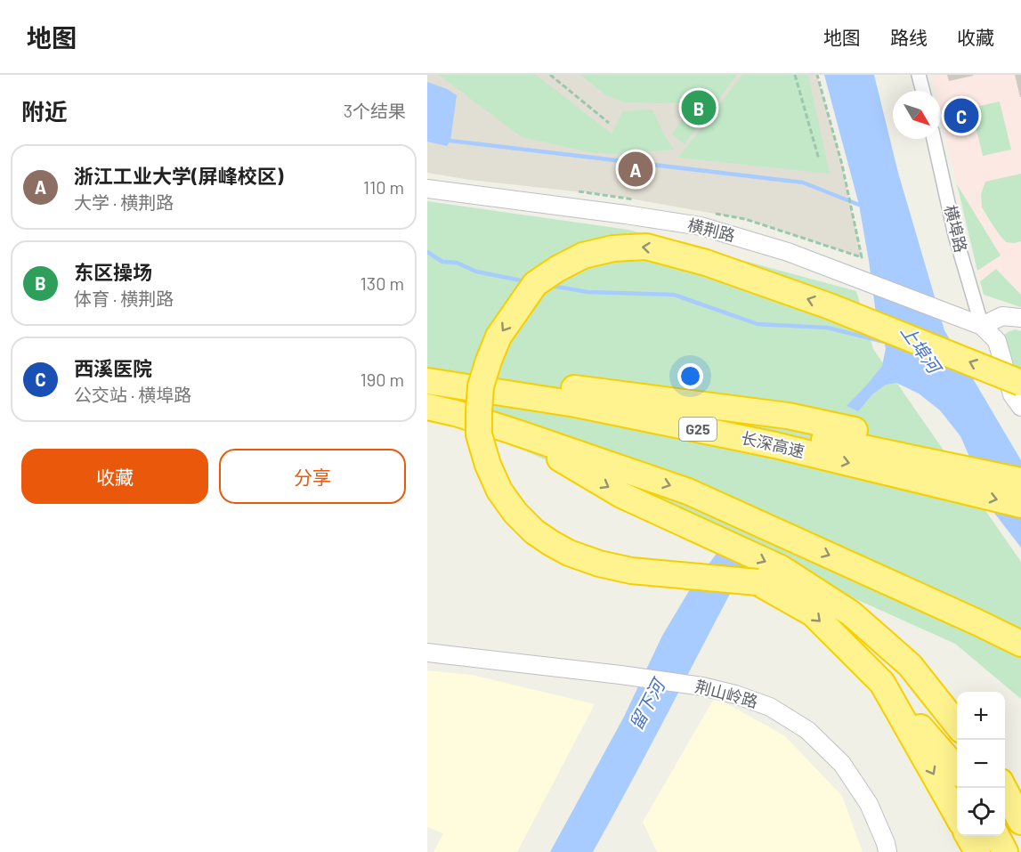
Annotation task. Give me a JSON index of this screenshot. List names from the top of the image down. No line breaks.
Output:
{"streets":{"highway":["G25","长深高速"],"street":["横埠路","横荆路","荆山岭路"]},"crossings":[["横埠路","横荆路"]],"water":["上埠河","留下河"],"north":"bottom right","page":{"header":"地图","nav":["地图","路线","收藏"],"heading":["附近","3个结果"],"pins":["B","C","A"],"list":[{"mark":"A","name":"浙江工业大学(屏峰校区)","note":"大学 · 横荆路","value":"110 m"},{"mark":"B","name":"东区操场","note":"体育 · 横荆路","value":"130 m"},{"mark":"C","name":"西溪医院","note":"公交站 · 横埠路","value":"190 m"}],"buttons":["收藏","分享"],"map_buttons":["+","−"]}}
